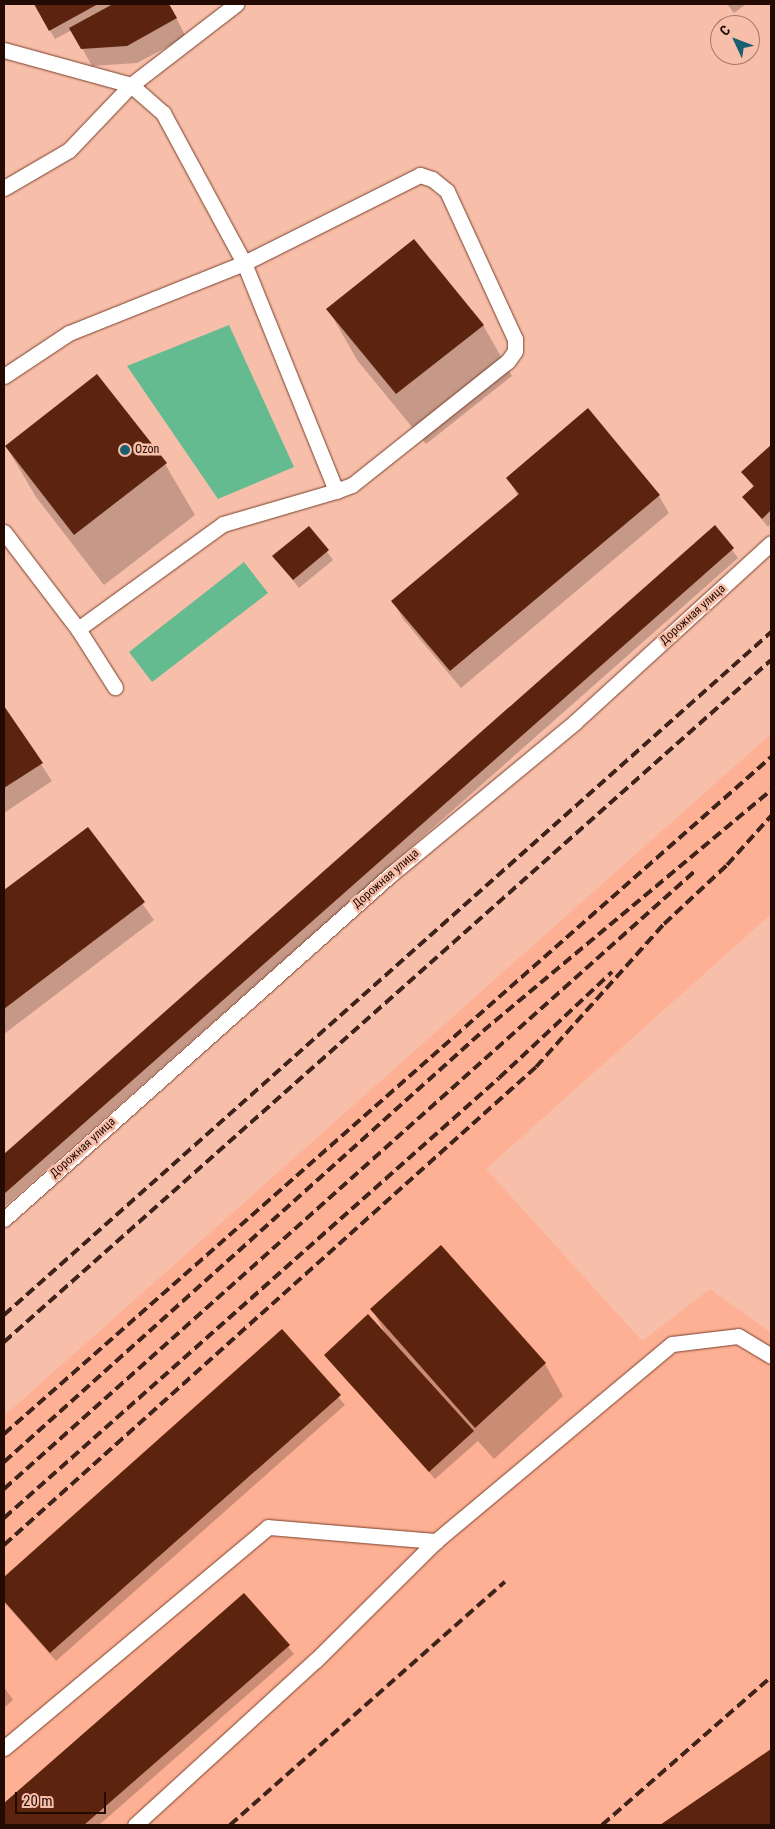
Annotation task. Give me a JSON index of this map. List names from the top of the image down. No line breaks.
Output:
{"streets":{"lane":["Дорожная улица"]},"places":["Ozon"],"scale_bar":"20 m","north":"top left"}
